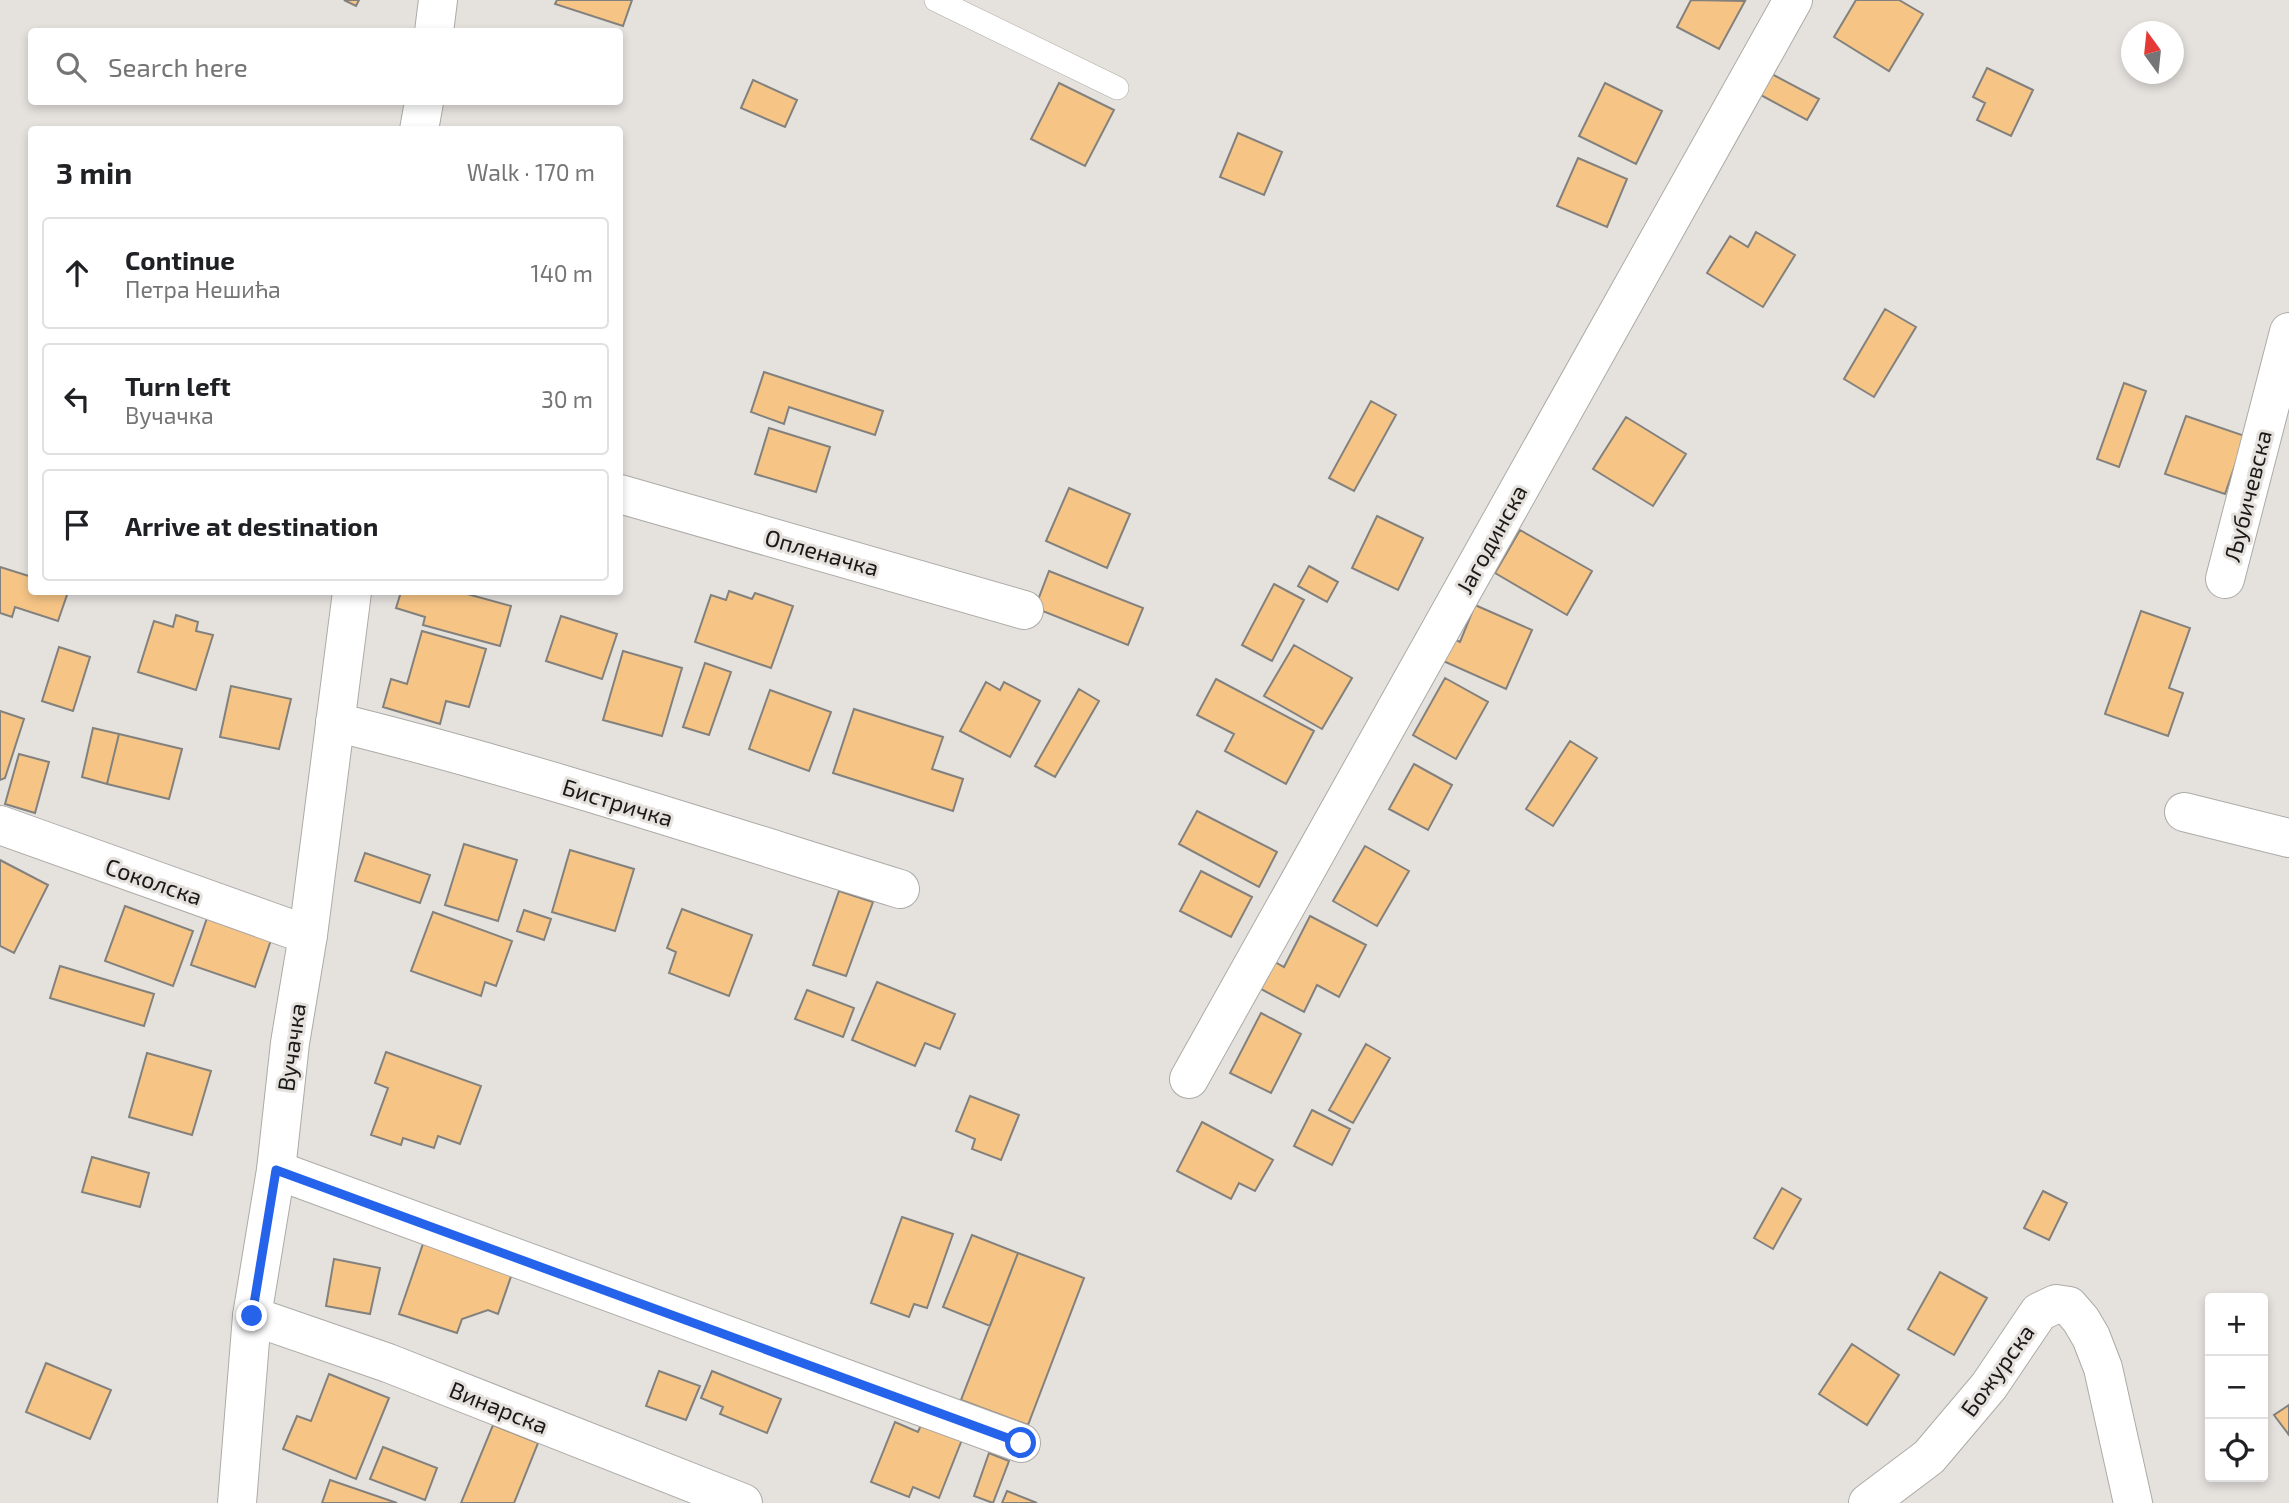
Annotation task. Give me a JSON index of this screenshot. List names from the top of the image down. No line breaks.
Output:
{"streets":{"street":["Љубичевска","Јагодинска","Опленачка","Бистричка","Соколска","Вучачка","Божурска","Винарска"]},"crossings":[["Бистричка","Вучачка"],["Соколска","Вучачка"],["Вучачка","Винарска"]],"north":"top","page":{"search":"Search here","heading":["3 min","Walk · 170 m"],"list":[["Continue","Петра Нешића","140 m"],["Turn left","Вучачка","30 m"],"Arrive at destination"],"map_buttons":["+","−"]}}
